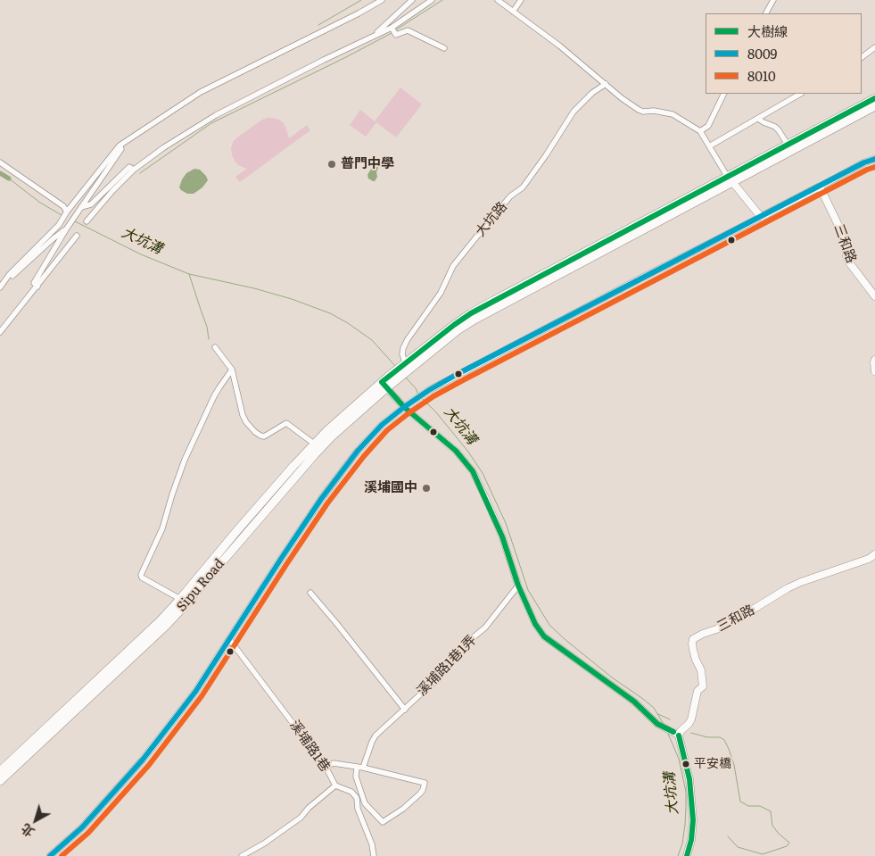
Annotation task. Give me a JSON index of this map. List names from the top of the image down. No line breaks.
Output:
{"streets":{"main road":["三和路","Sipu Road"],"street":["大坑路","溪埔路1巷1弄","溪埔路1巷"]},"crossings":[["大坑路","Sipu Road"],["溪埔路1巷1弄","溪埔路1巷"]],"water":["大坑溝"],"places":["普門中學","溪埔國中","平安橋"],"lines":["transit line 大樹線","transit line 8009","transit line 8010"],"legend":["大樹線","8009","8010"],"north":"bottom left"}
